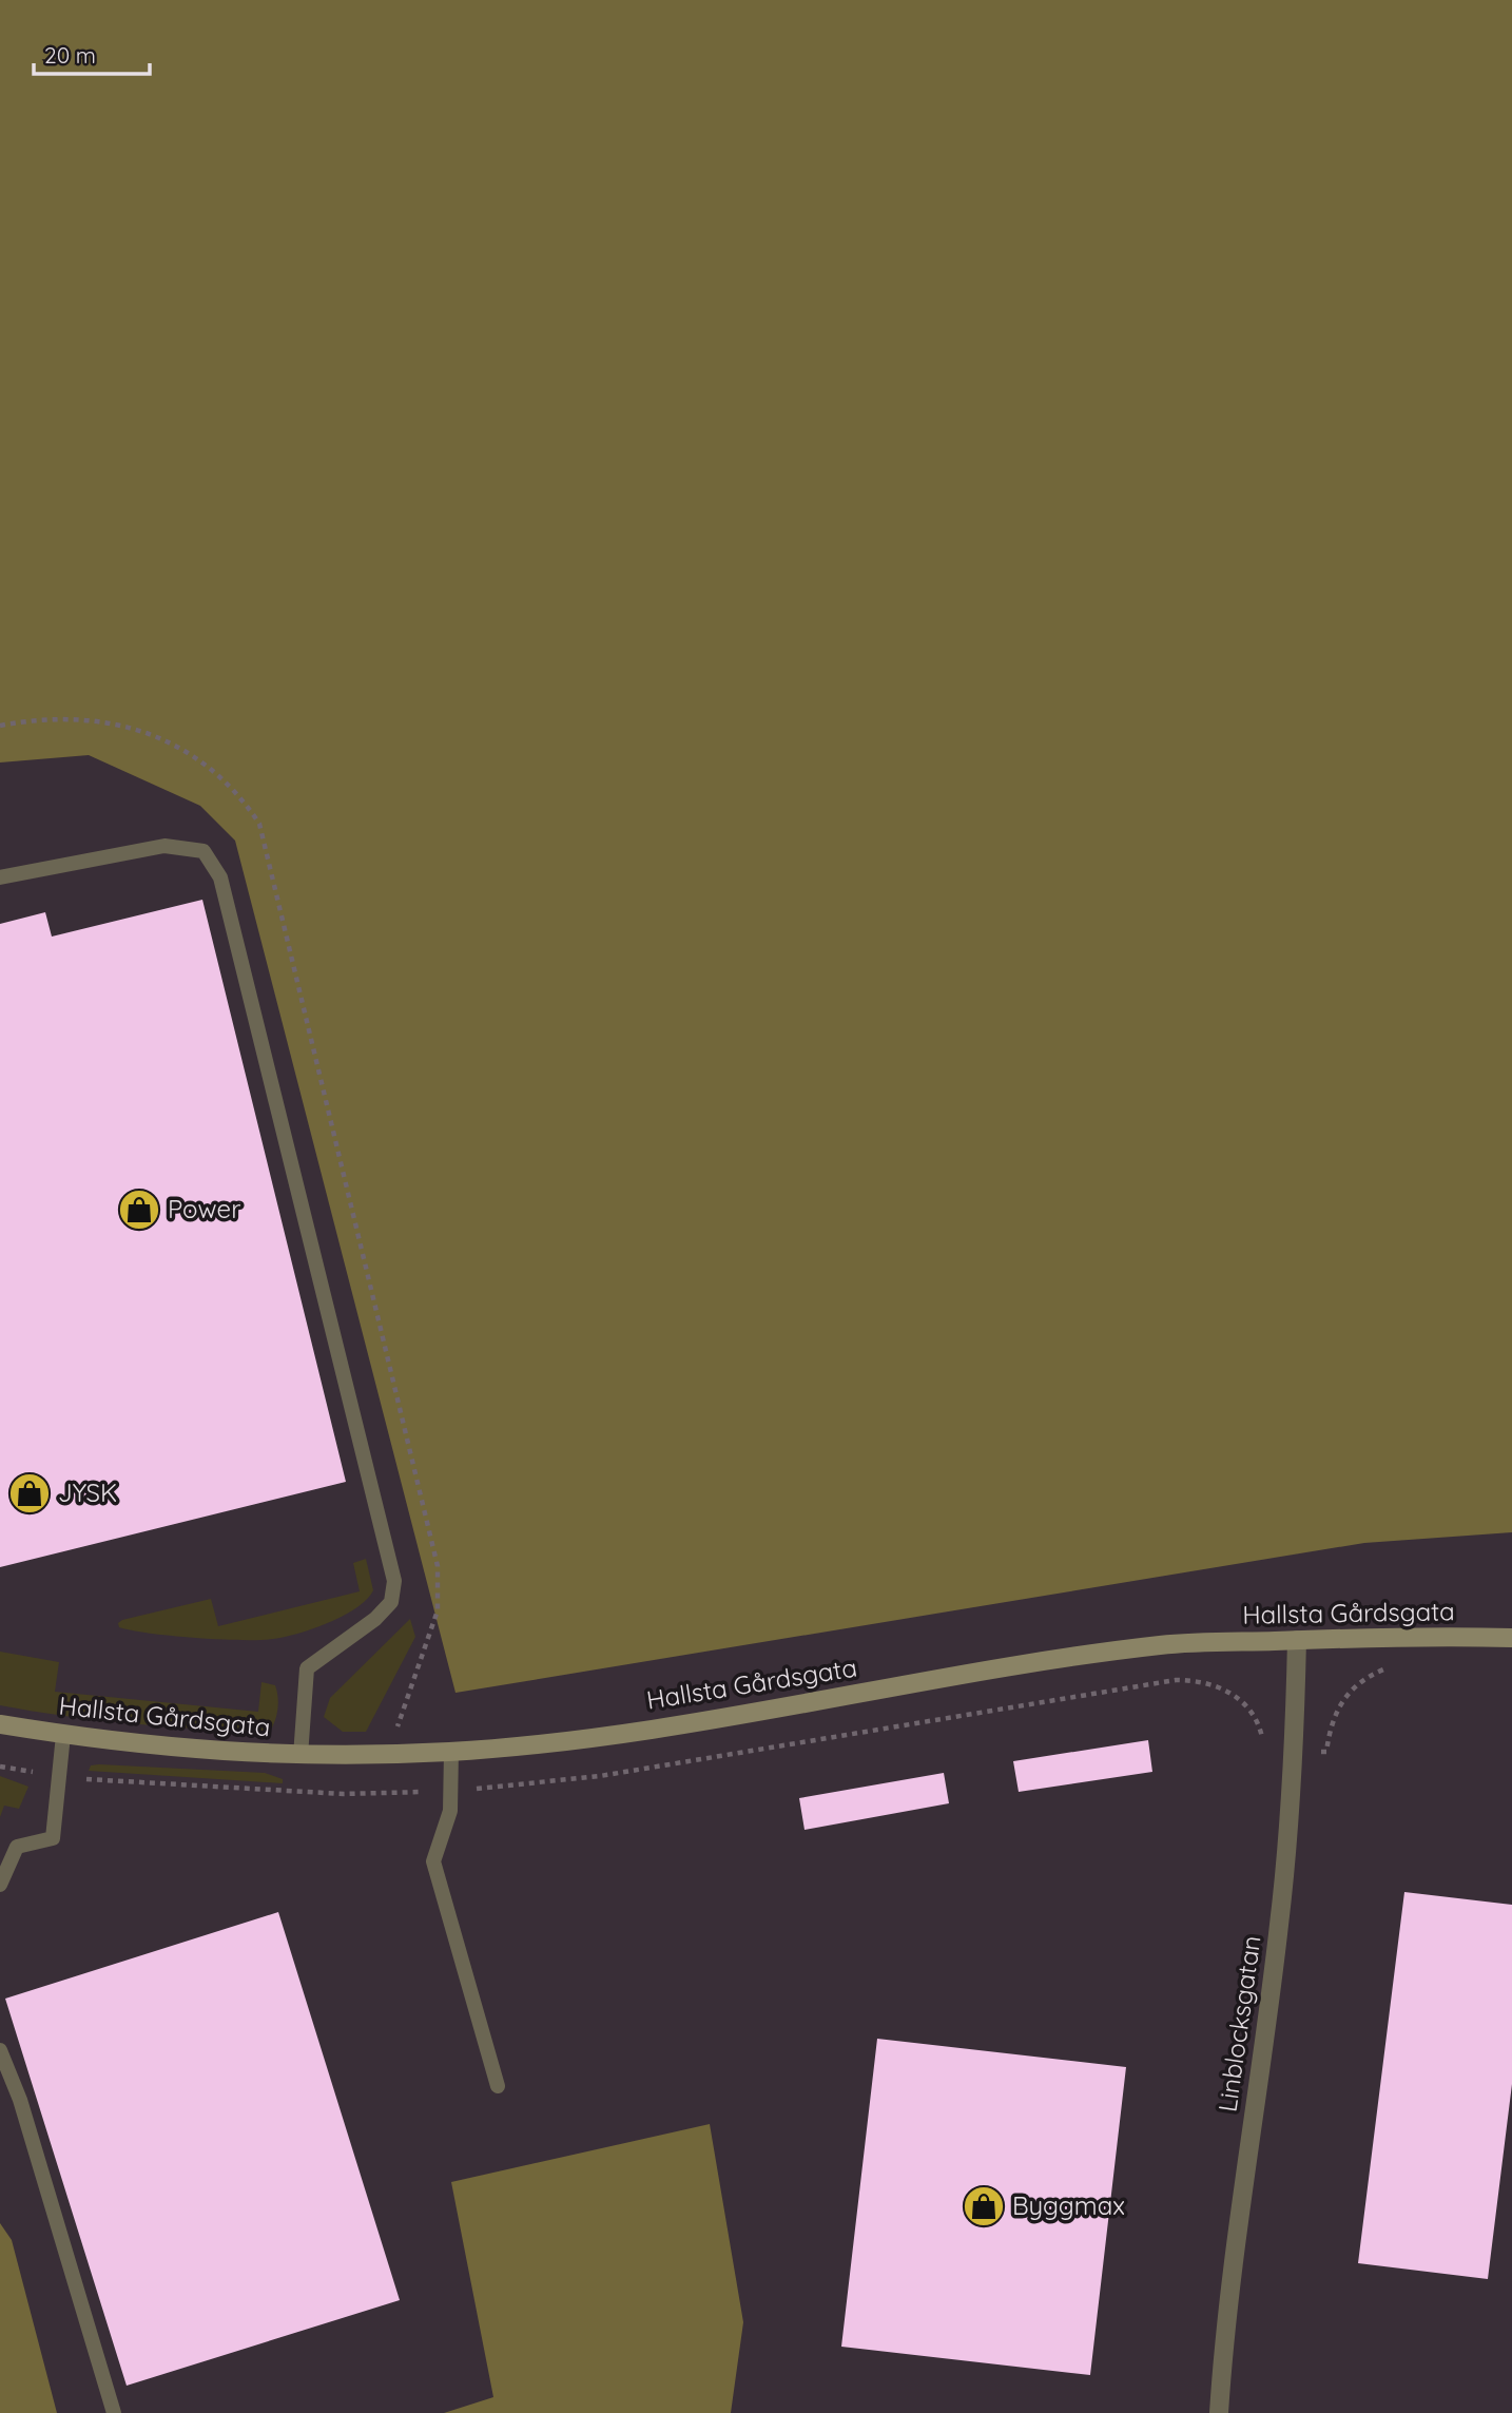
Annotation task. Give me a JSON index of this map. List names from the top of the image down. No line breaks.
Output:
{"streets":{"street":["Hallsta Gårdsgata","Linblocksgatan"]},"crossings":[["Hallsta Gårdsgata","Linblocksgatan"]],"places":{"shop":["Power","JYSK","Byggmax"]},"scale_bar":"20 m"}
